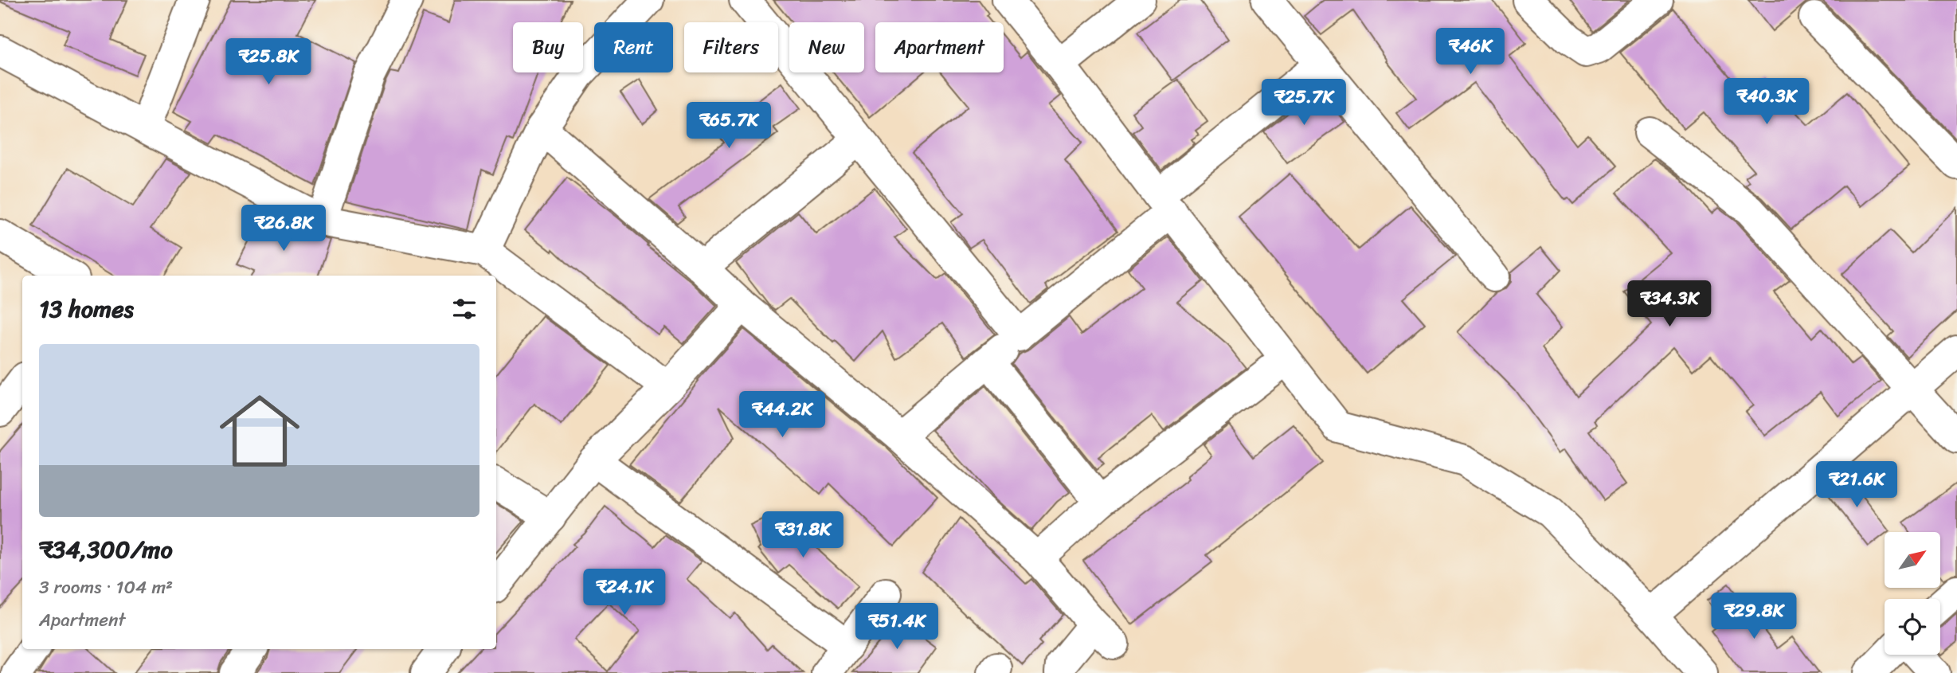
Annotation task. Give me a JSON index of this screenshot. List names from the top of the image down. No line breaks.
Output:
{"north":"top right","page":{"chip":["Buy","Rent","Filters","New","Apartment"],"price":["₹46K","₹25.8K","₹40.3K","₹25.7K","₹65.7K","₹26.8K","₹34.3K","₹44.2K","₹21.6K","₹31.8K","₹24.1K","₹29.8K","₹51.4K"],"heading":"13 homes","list":[{"name":"₹34,300/mo","note":"3 rooms · 104 m² · Apartment"}]}}
